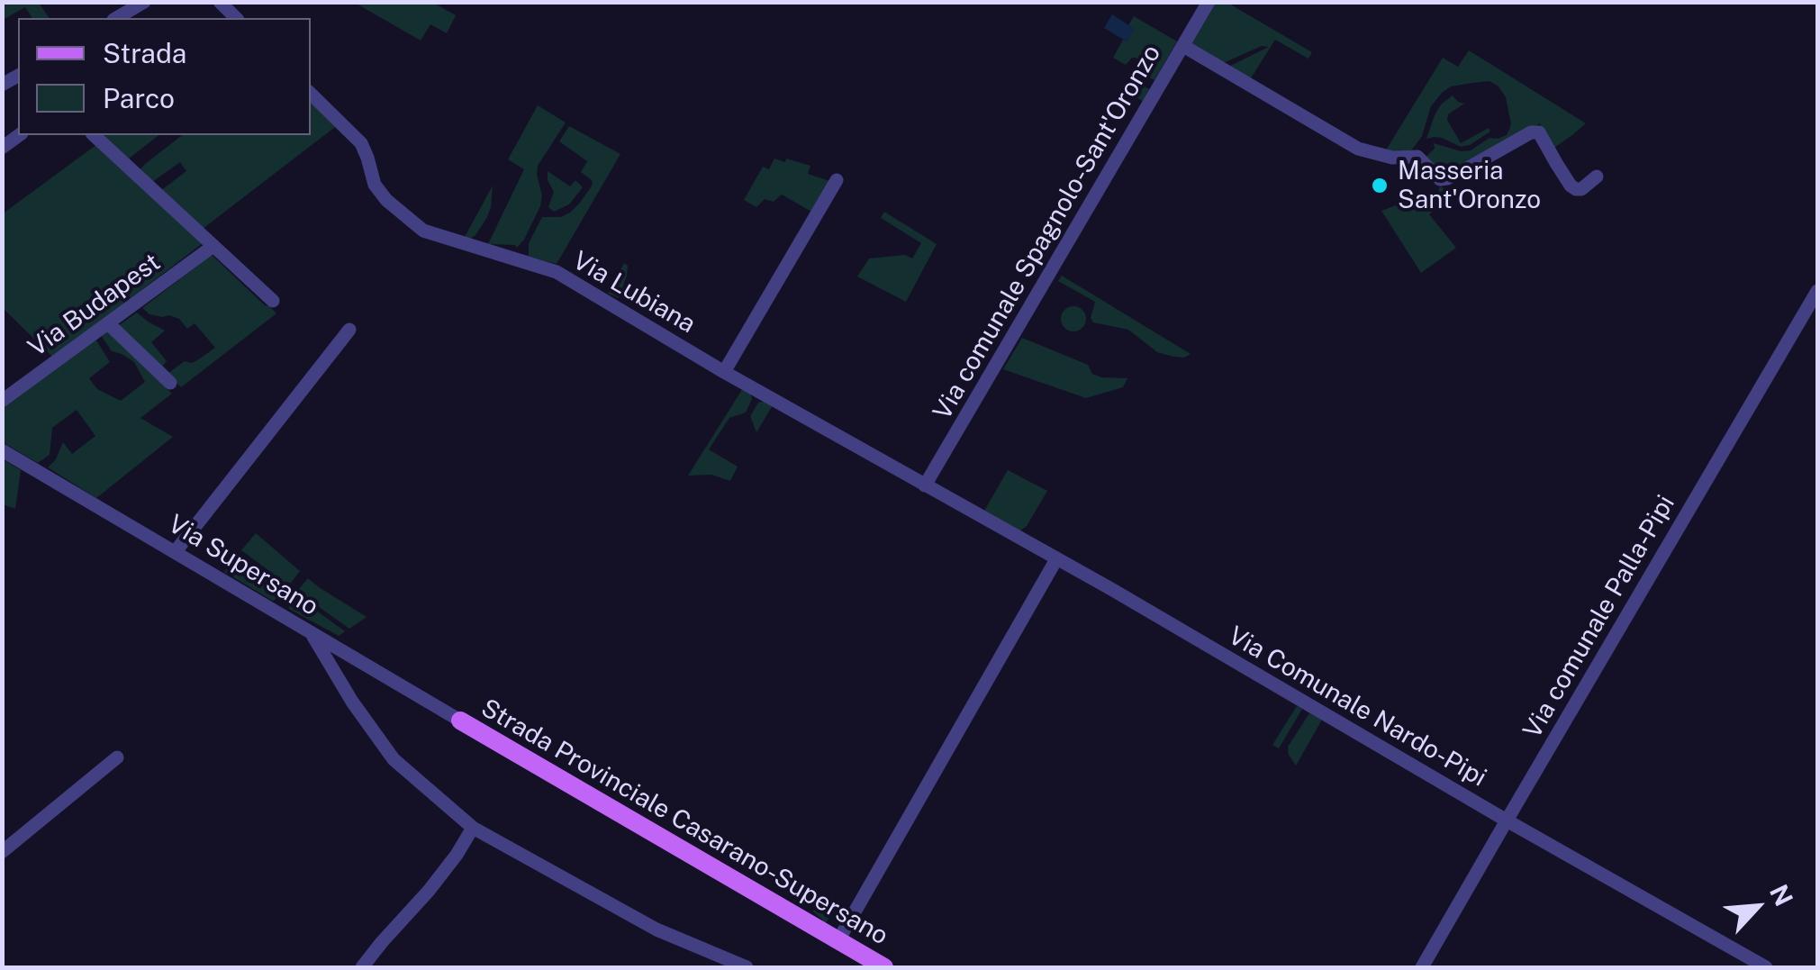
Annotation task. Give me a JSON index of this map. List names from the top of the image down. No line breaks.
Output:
{"streets":{"main road":["Strada Provinciale Casarano-Supersano"],"street":["Via comunale Spagnolo-Sant'Oronzo","Via Lubiana","Via Budapest","Via Supersano","Via comunale Palla-Pipi","Via Comunale Nardo-Pipi"]},"crossings":[["Via comunale Spagnolo-Sant'Oronzo","Via Lubiana"],["Via comunale Spagnolo-Sant'Oronzo","Via Comunale Nardo-Pipi"],["Via Lubiana","Via Comunale Nardo-Pipi"],["Via Supersano","Strada Provinciale Casarano-Supersano"],["Via comunale Palla-Pipi","Via Comunale Nardo-Pipi"]],"places":["Masseria Sant'Oronzo"],"legend":["Strada","Parco"],"north":"top right"}
